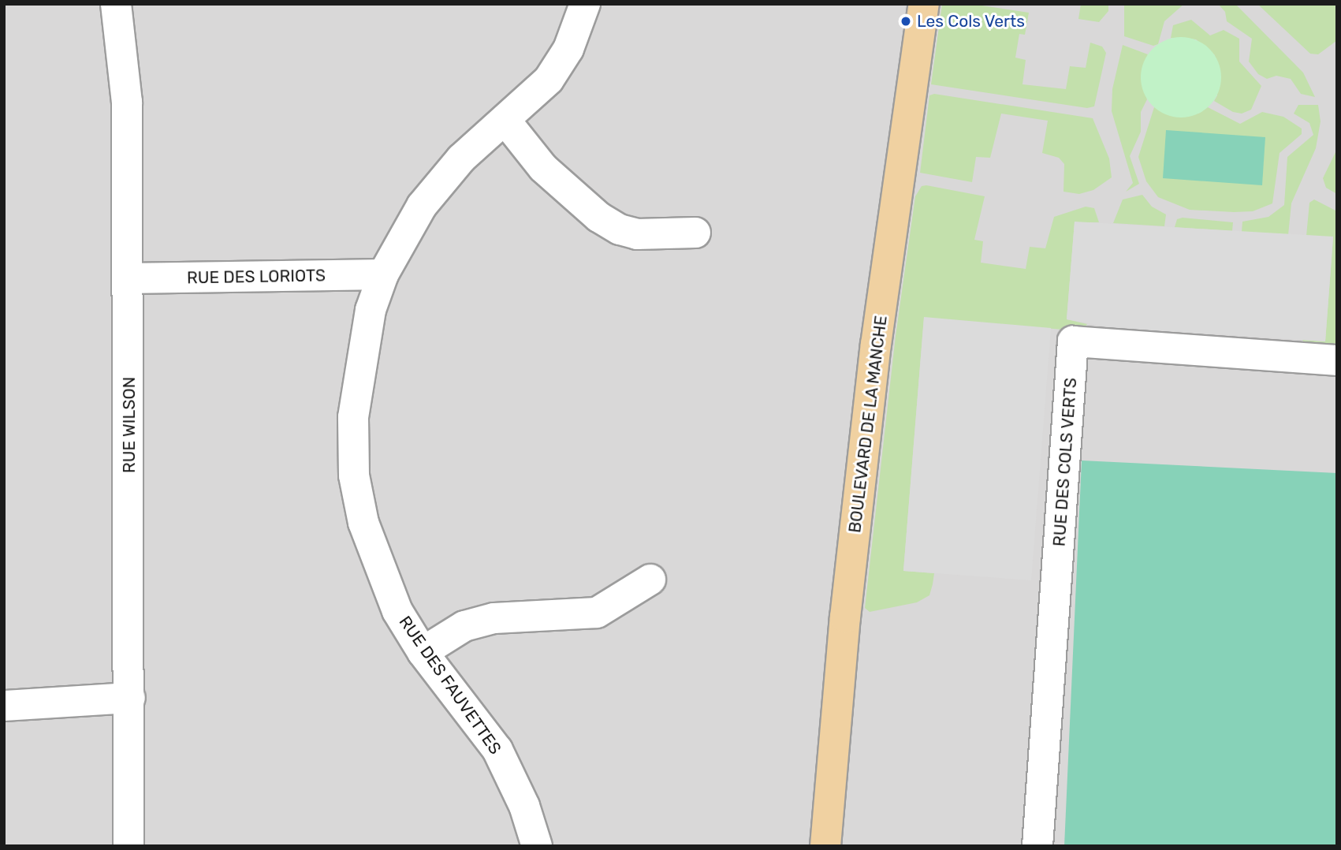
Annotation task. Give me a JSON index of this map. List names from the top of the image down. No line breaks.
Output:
{"streets":{"main road":["BOULEVARD DE LA MANCHE"],"street":["RUE DES LORIOTS","RUE WILSON","RUE DES COLS VERTS","RUE DES FAUVETTES"]},"crossings":[["RUE DES LORIOTS","RUE WILSON"],["RUE DES LORIOTS","RUE DES FAUVETTES"]],"places":["Les Cols Verts"]}
